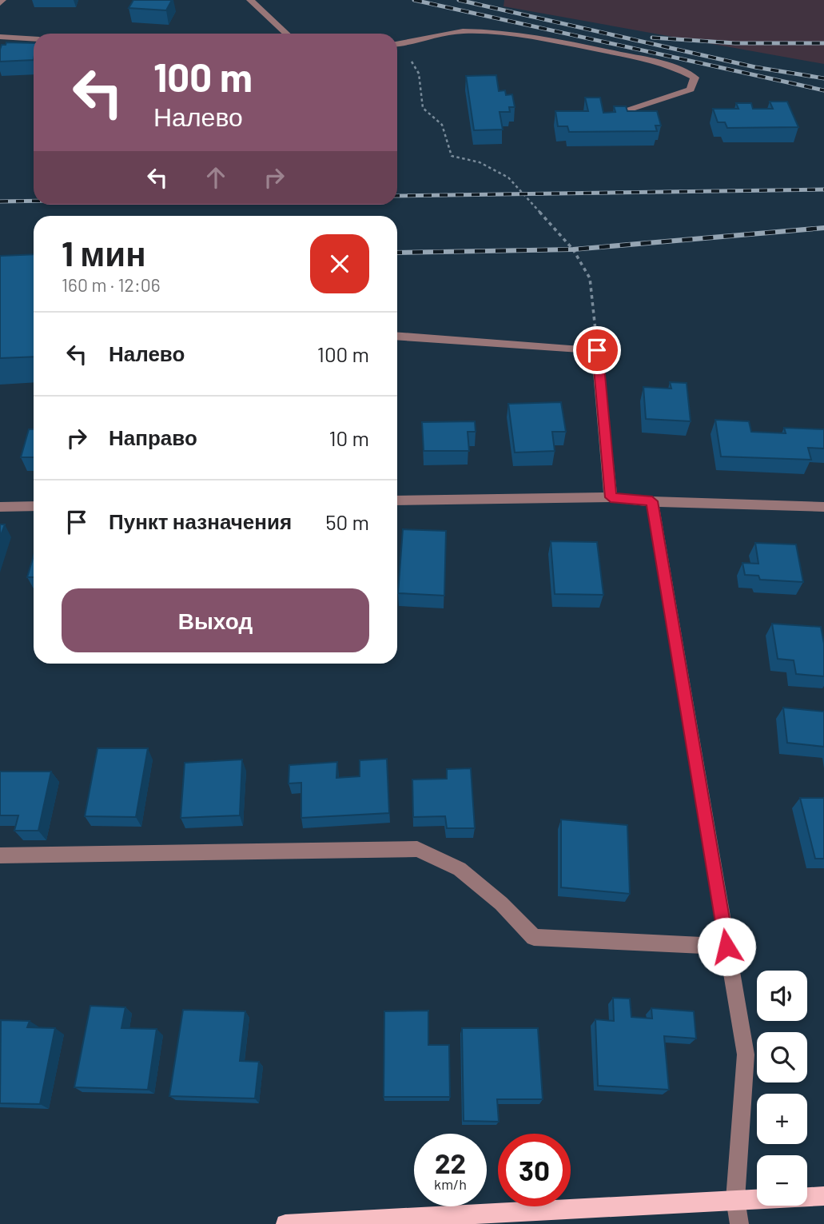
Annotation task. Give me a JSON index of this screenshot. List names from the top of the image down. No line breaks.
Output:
{"page":{"turn":["100 m","Налево"],"heading":["1 мин","160 m · 12:06"],"list":[{"name":"Налево","value":"100 m"},{"name":"Направо","value":"10 m"},{"name":"Пункт назначения","value":"50 m"}],"buttons":"Выход","map_buttons":["+","−"],"speed":"22 km/h","limit":"30"}}
